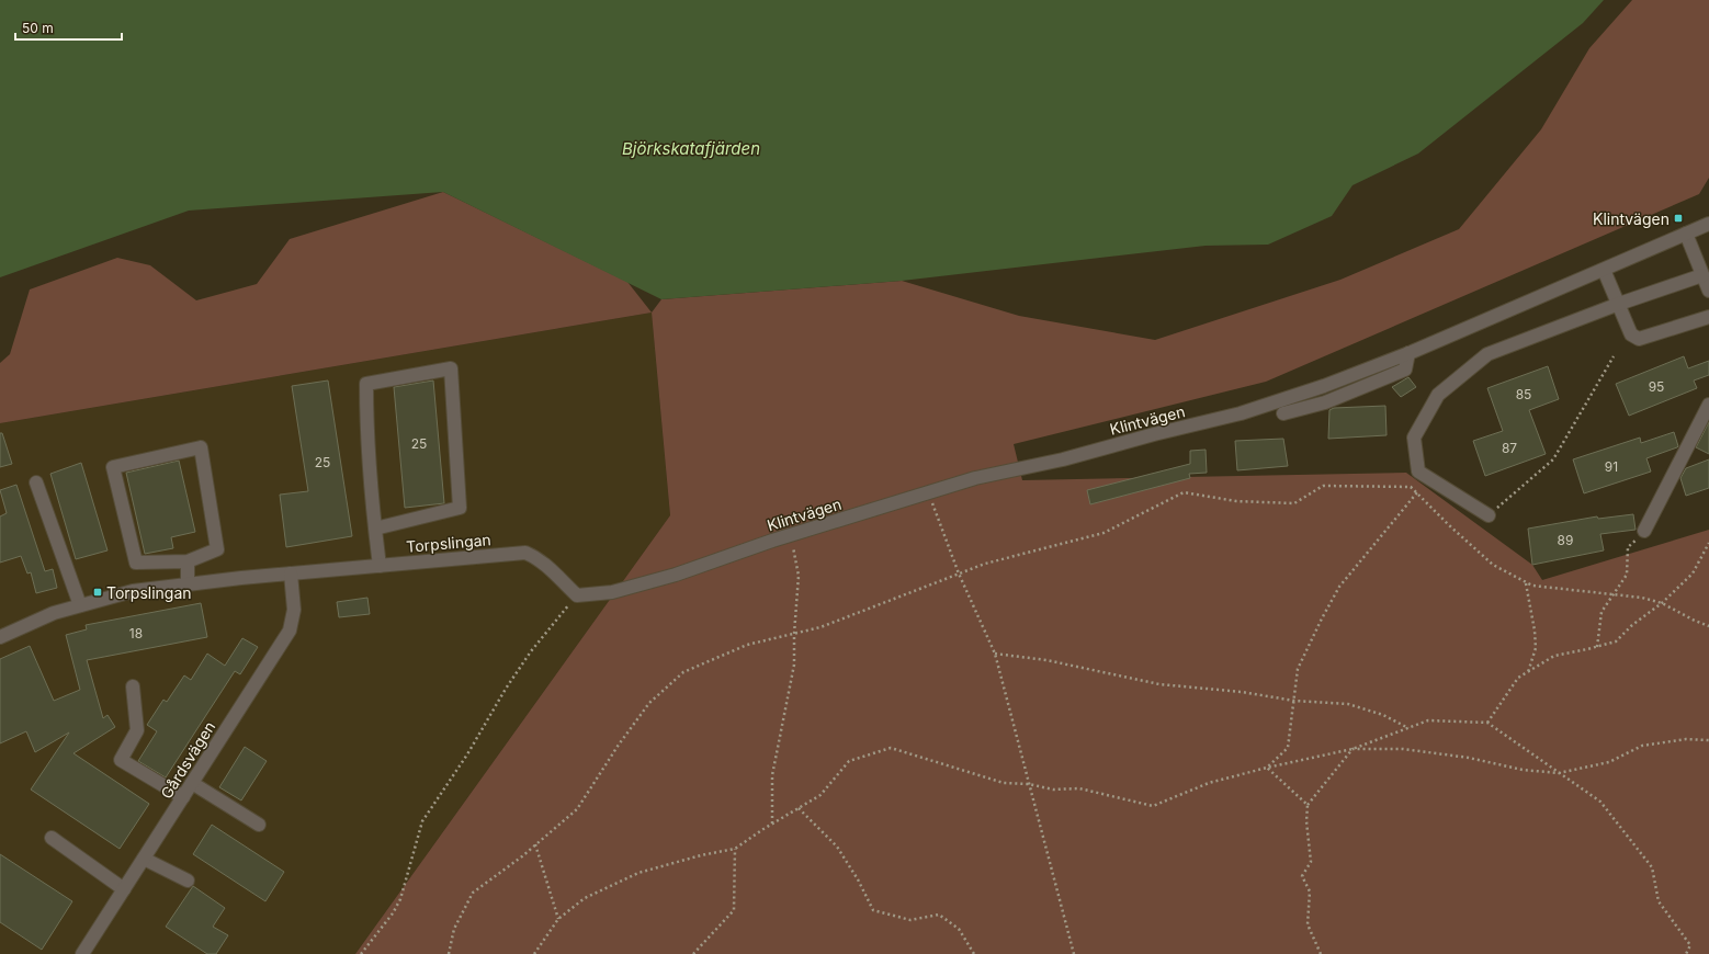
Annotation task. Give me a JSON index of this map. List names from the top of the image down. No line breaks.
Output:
{"streets":{"street":["Klintvägen","Torpslingan","Gårdsvägen"]},"crossings":[["Klintvägen","Torpslingan"],["Torpslingan","Gårdsvägen"]],"water":["Björkskatafjärden"],"places":{"transit":["Klintvägen","Torpslingan"]},"house_numbers":["95","85","25","87","25","91","89","18"],"scale_bar":"50 m"}
